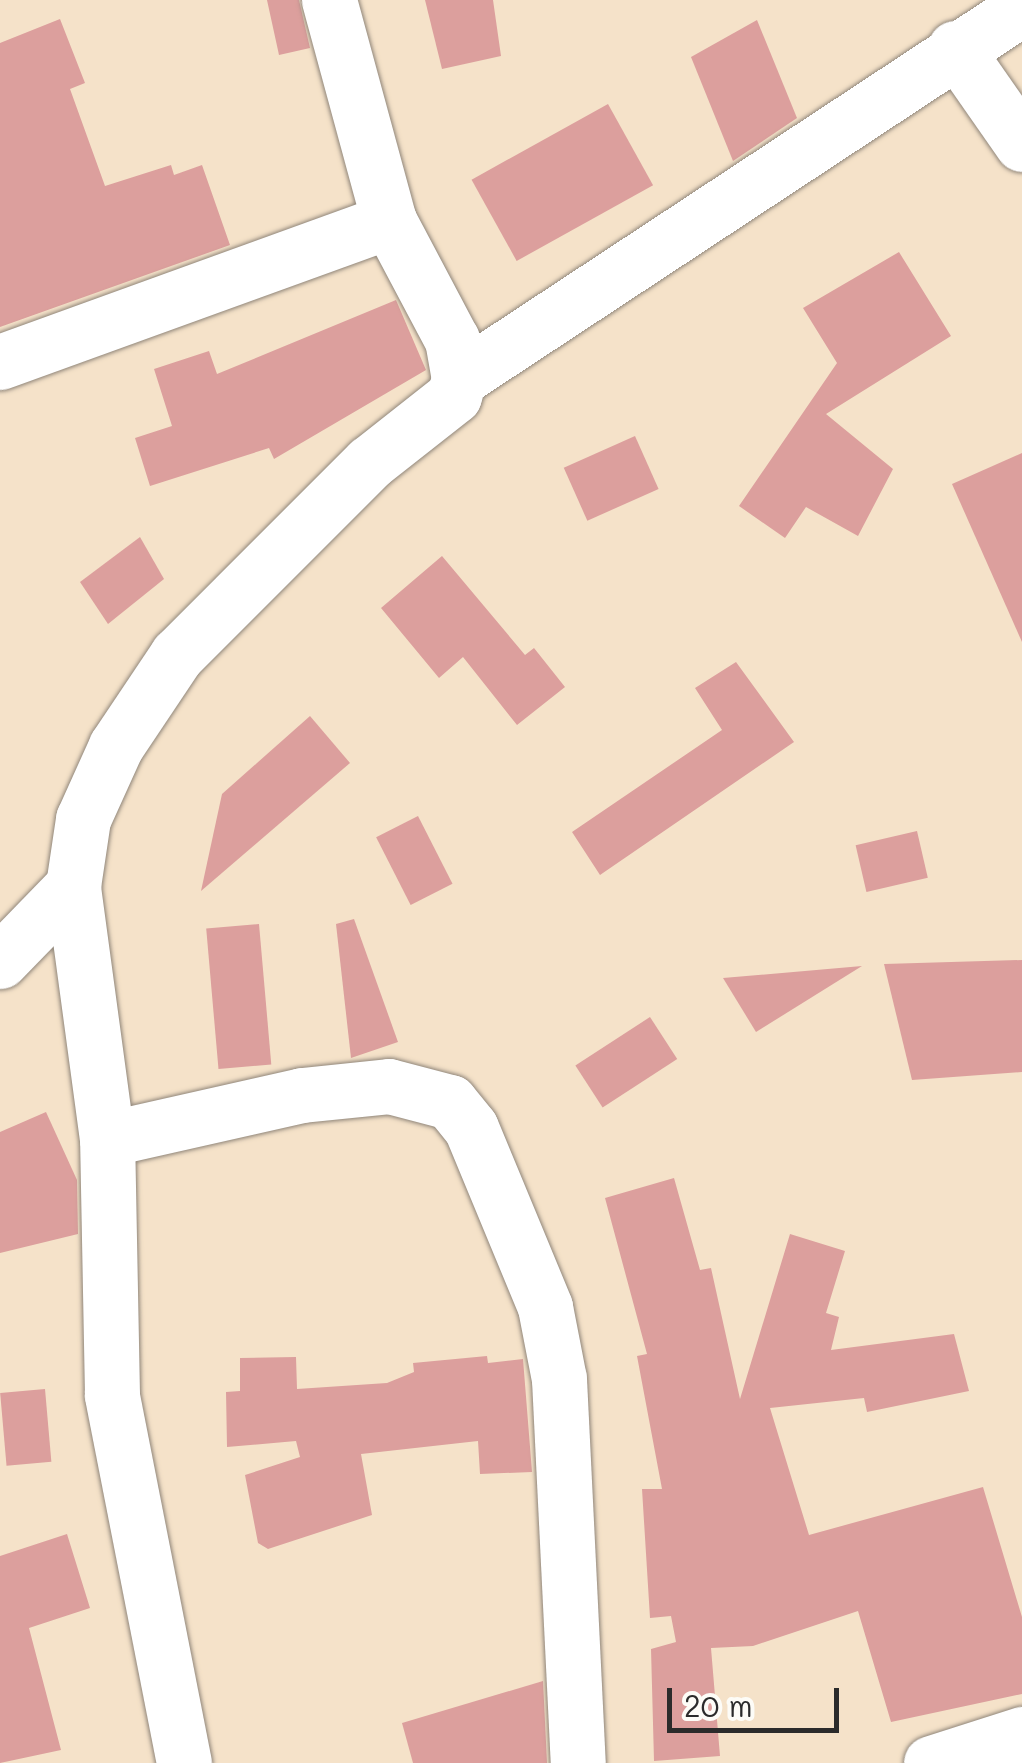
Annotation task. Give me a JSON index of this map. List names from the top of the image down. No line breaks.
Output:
{"scale_bar":"20 m"}
